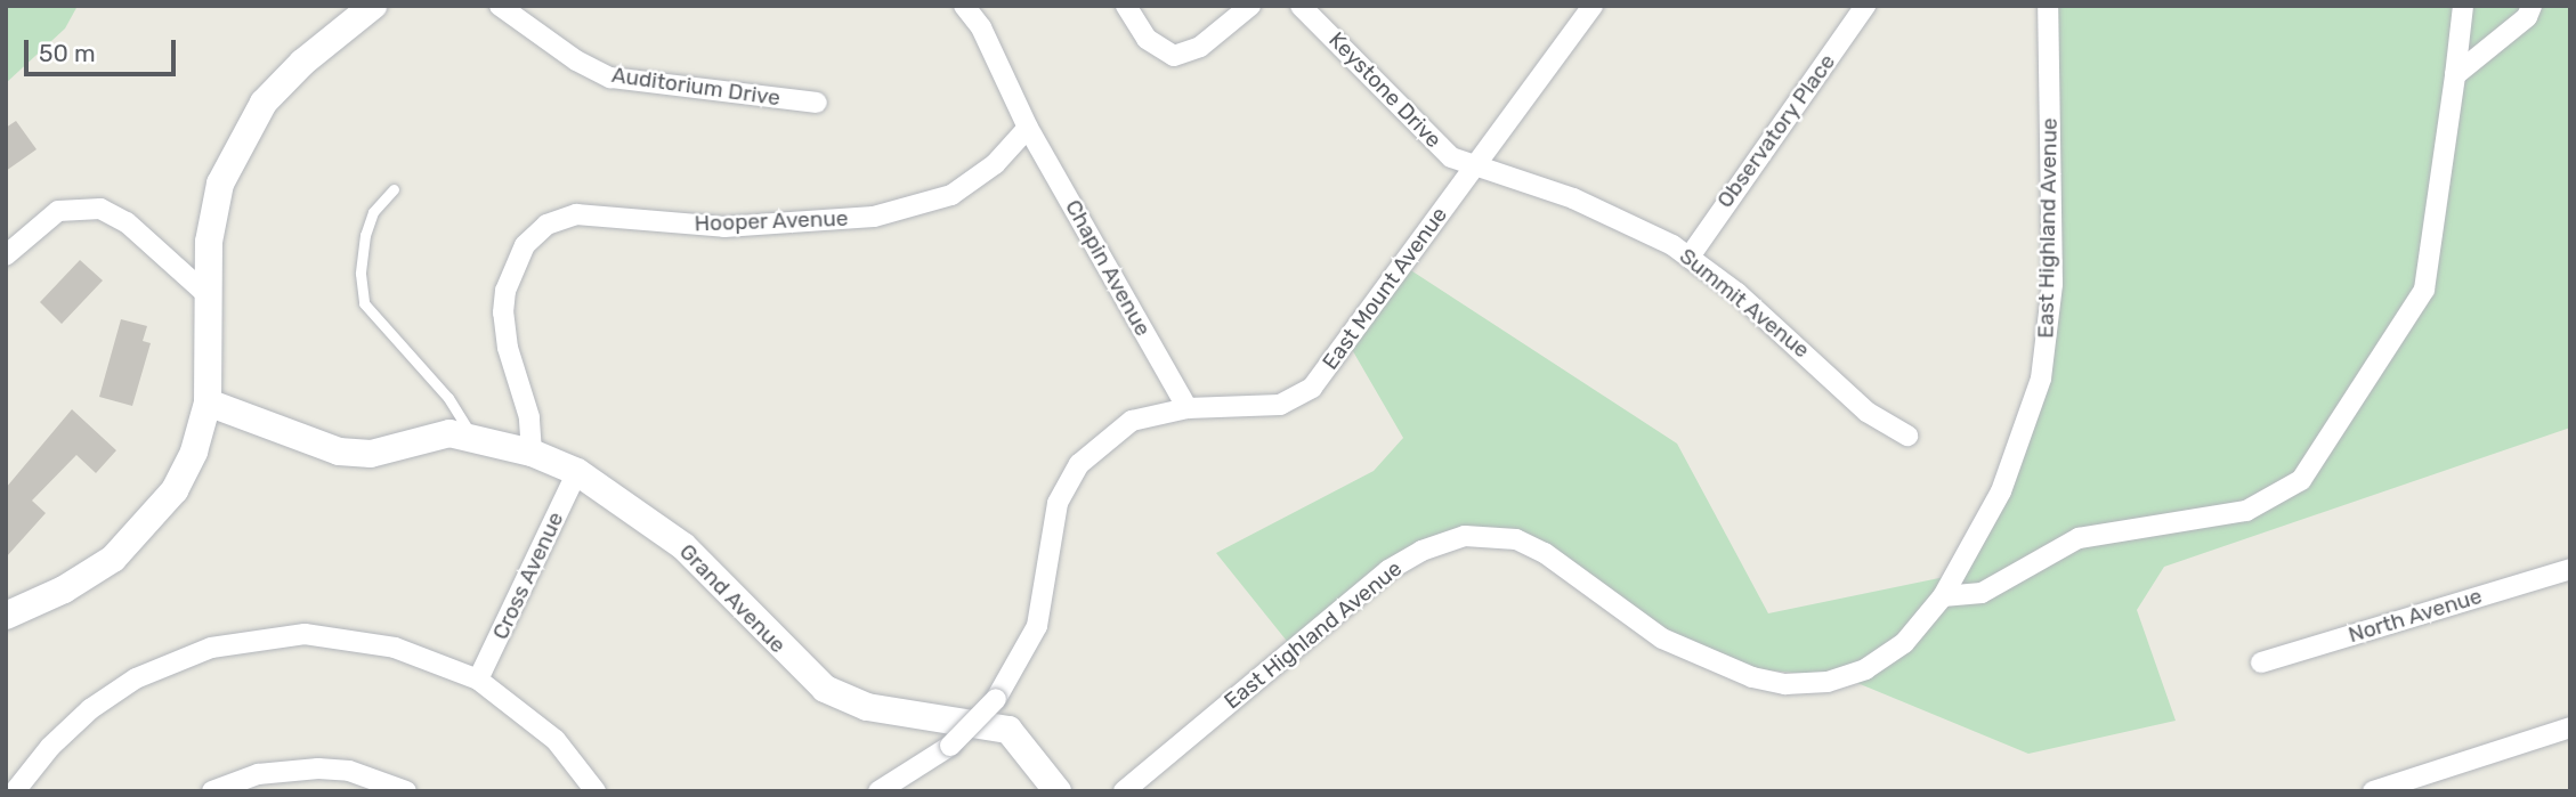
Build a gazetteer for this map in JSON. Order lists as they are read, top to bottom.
{
  "streets": {
    "street": [
      "Auditorium Drive",
      "Keystone Drive",
      "Observatory Place",
      "Hooper Avenue",
      "East Highland Avenue",
      "Chapin Avenue",
      "East Mount Avenue",
      "Summit Avenue",
      "Cross Avenue",
      "Grand Avenue",
      "North Avenue"
    ]
  },
  "crossings": [
    ["Keystone Drive", "East Mount Avenue"],
    ["Keystone Drive", "Summit Avenue"],
    ["Observatory Place", "Summit Avenue"],
    ["Hooper Avenue", "Chapin Avenue"],
    ["Hooper Avenue", "Grand Avenue"],
    ["Chapin Avenue", "East Mount Avenue"],
    ["East Mount Avenue", "Summit Avenue"],
    ["Cross Avenue", "Grand Avenue"]
  ],
  "scale_bar": "50 m"
}
